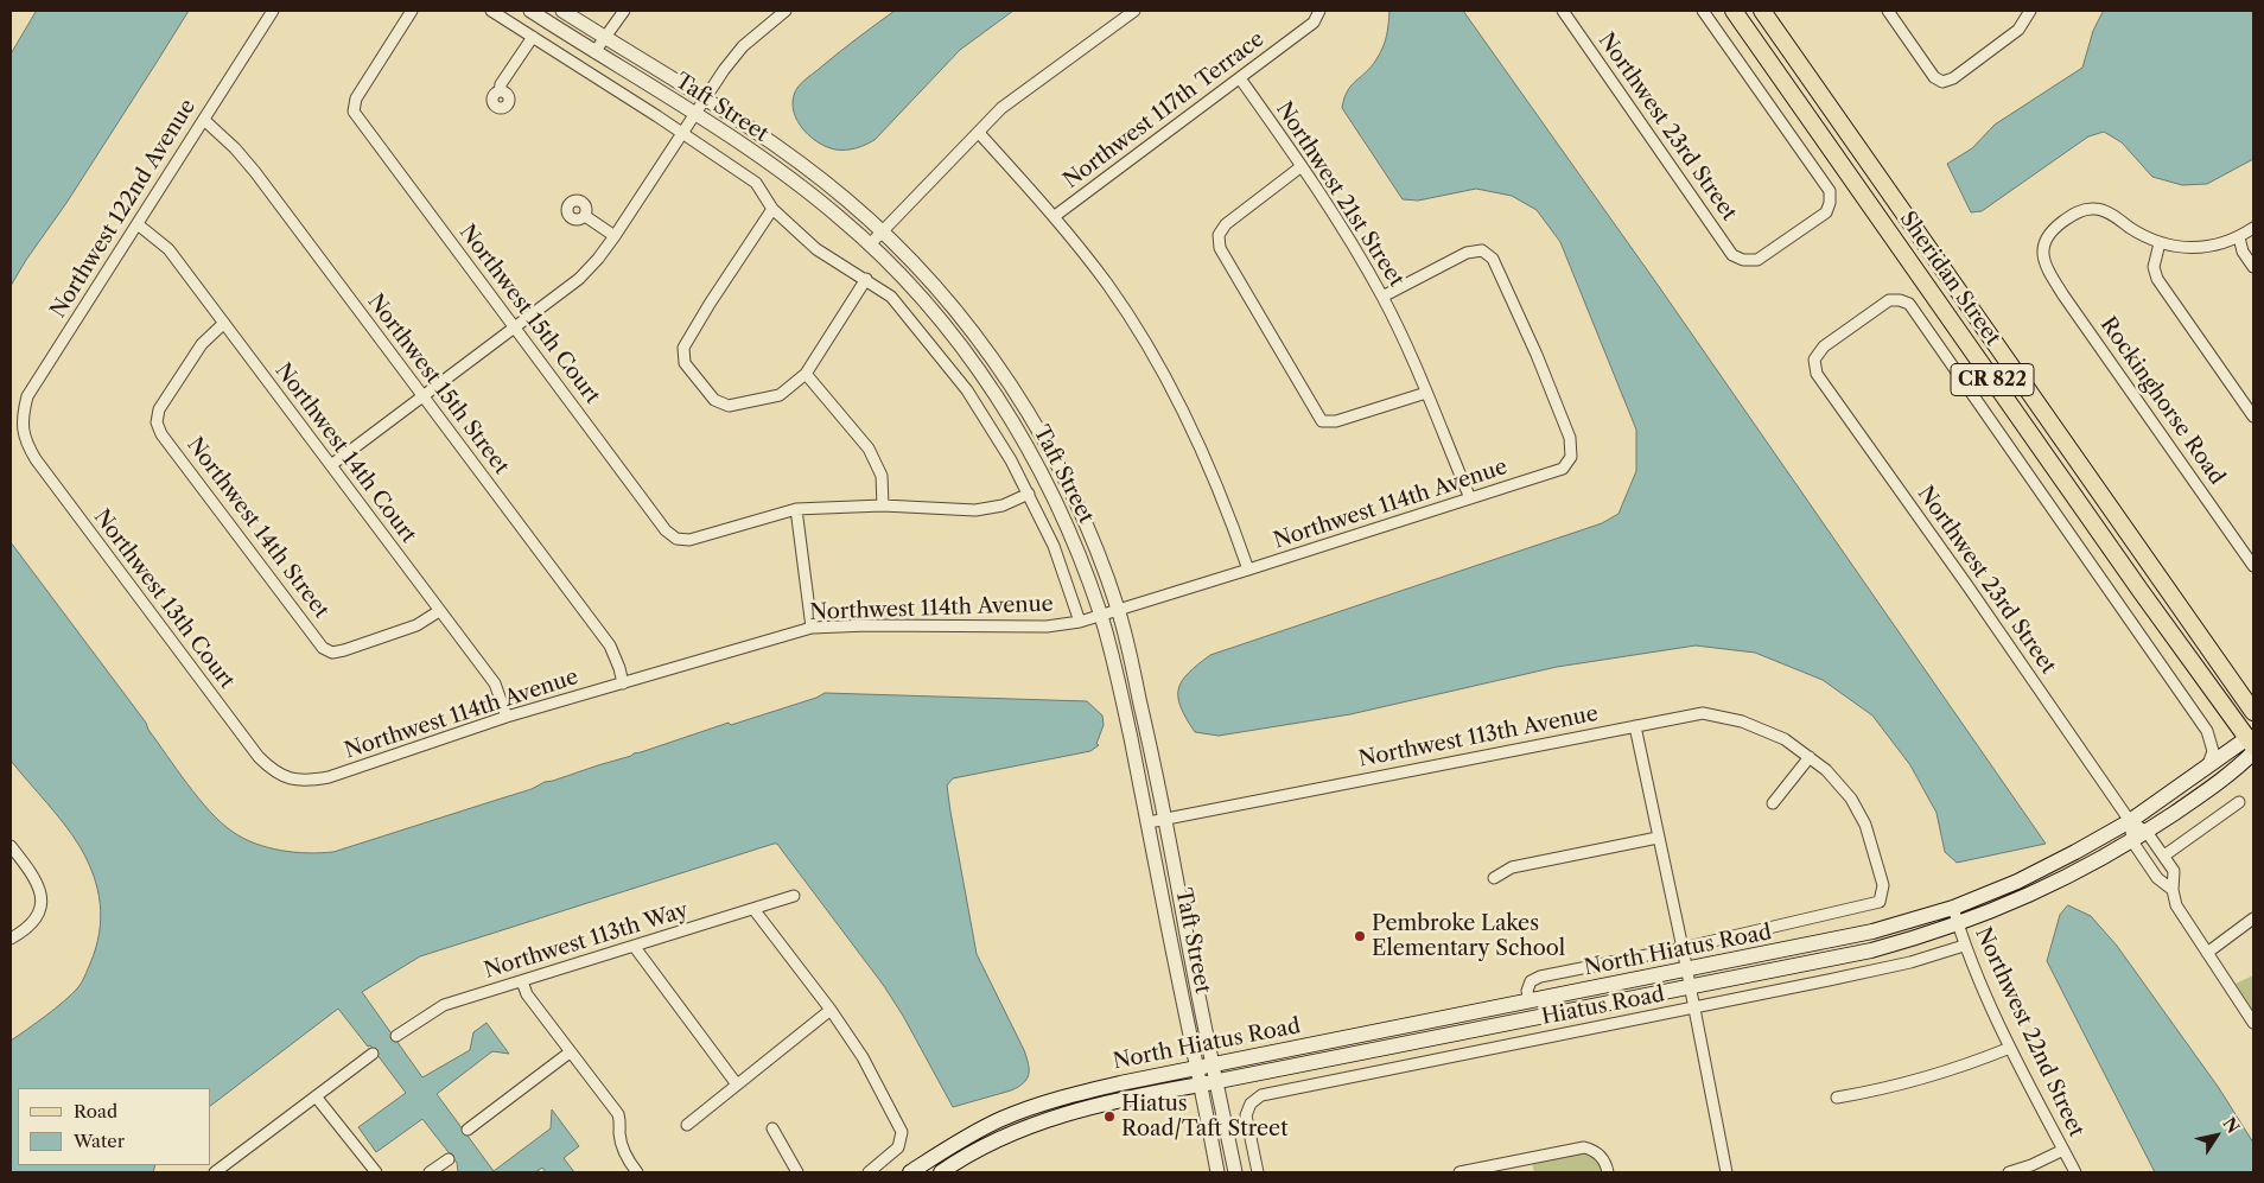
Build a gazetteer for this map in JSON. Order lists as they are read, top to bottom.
{
  "streets": {
    "main road": ["Sheridan Street", "CR 822", "North Hiatus Road"],
    "street": [
      "Taft Street",
      "Northwest 117th Terrace",
      "Northwest 23rd Street",
      "Northwest 21st Street",
      "Northwest 122nd Avenue",
      "Northwest 15th Court",
      "Northwest 15th Street",
      "Rockinghorse Road",
      "Northwest 14th Court",
      "Northwest 114th Avenue",
      "Northwest 14th Street",
      "Northwest 13th Court",
      "Northwest 113th Avenue",
      "Northwest 113th Way",
      "Hiatus Road",
      "Northwest 22nd Street"
    ]
  },
  "crossings": [
    ["Taft Street", "Northwest 114th Avenue"],
    ["Taft Street", "Northwest 113th Avenue"],
    ["Taft Street", "North Hiatus Road"],
    ["Northwest 117th Terrace", "Northwest 21st Street"],
    ["Northwest 23rd Street", "North Hiatus Road"],
    ["Northwest 21st Street", "Northwest 114th Avenue"],
    ["Northwest 122nd Avenue", "Northwest 15th Street"],
    ["Northwest 122nd Avenue", "Northwest 14th Court"],
    ["Northwest 122nd Avenue", "Northwest 13th Court"],
    ["Sheridan Street", "North Hiatus Road"],
    ["Northwest 15th Street", "Northwest 114th Avenue"],
    ["Northwest 14th Court", "Northwest 114th Avenue"],
    ["Northwest 14th Court", "Northwest 14th Street"],
    ["Northwest 114th Avenue", "Northwest 13th Court"],
    ["North Hiatus Road", "Northwest 22nd Street"],
    ["Hiatus Road", "Northwest 22nd Street"]
  ],
  "places": ["Pembroke Lakes Elementary School", "Hiatus Road/Taft Street"],
  "legend": ["Road", "Water"],
  "north": "top right"
}
